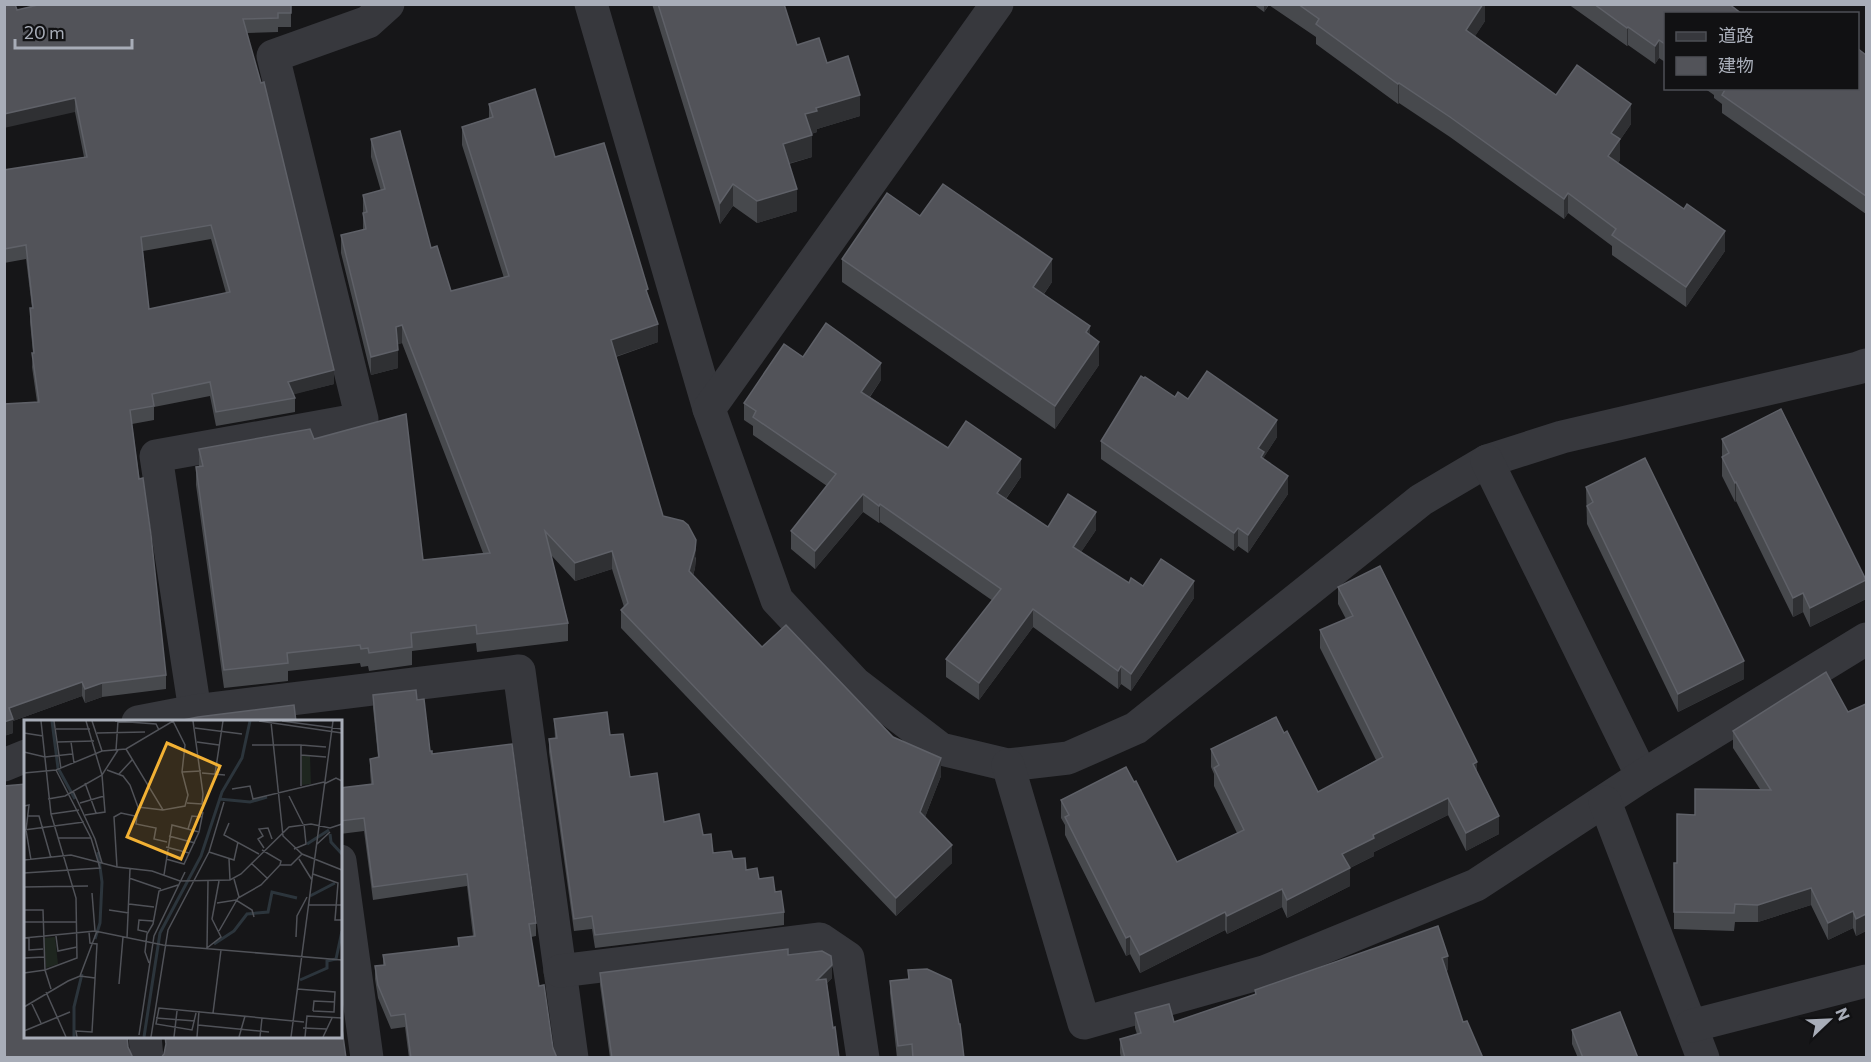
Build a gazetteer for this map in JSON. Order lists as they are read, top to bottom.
{
  "legend": ["道路", "建物"],
  "scale_bar": "20 m",
  "north": "top right"
}
